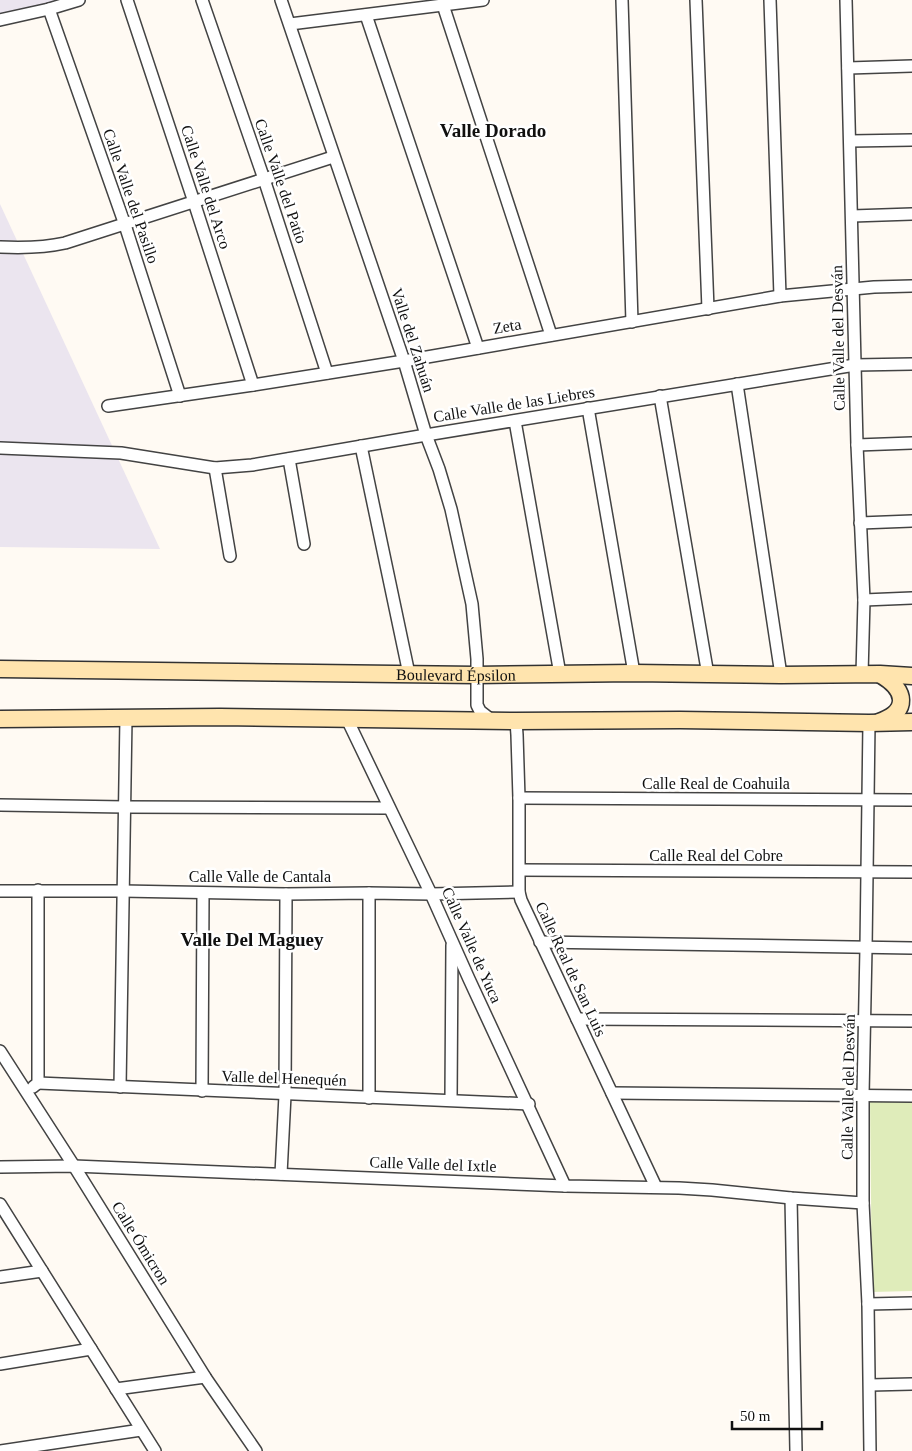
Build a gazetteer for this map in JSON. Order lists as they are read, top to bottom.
{
  "streets": {
    "street": [
      "Calle Valle del Patio",
      "Calle Valle del Arco",
      "Calle Valle del Pasillo",
      "Zeta",
      "Calle Valle del Desván",
      "Valle del Zahuán",
      "Calle Valle de las Liebres",
      "Boulevard Épsilon",
      "Calle Real de Coahuila",
      "Calle Real del Cobre",
      "Calle Valle de Cantala",
      "Calle Valle de Yuca",
      "Calle Real de San Luis",
      "Valle del Henequén",
      "Calle Valle del Ixtle",
      "Calle Ómicron"
    ]
  },
  "crossings": [
    ["Calle Valle del Patio", "Zeta"],
    ["Calle Valle del Arco", "Zeta"],
    ["Calle Valle del Pasillo", "Zeta"],
    ["Zeta", "Calle Valle del Desván"],
    ["Zeta", "Valle del Zahuán"],
    ["Calle Valle del Desván", "Calle Valle de las Liebres"],
    ["Calle Valle del Desván", "Boulevard Épsilon"],
    ["Calle Valle del Desván", "Calle Real de Coahuila"],
    ["Calle Valle del Desván", "Calle Real del Cobre"],
    ["Calle Valle del Desván", "Calle Valle del Ixtle"],
    ["Valle del Zahuán", "Calle Valle de las Liebres"],
    ["Valle del Zahuán", "Boulevard Épsilon"],
    ["Calle Real de Coahuila", "Calle Real de San Luis"],
    ["Calle Real del Cobre", "Calle Real de San Luis"],
    ["Calle Valle de Cantala", "Calle Valle de Yuca"],
    ["Calle Valle de Cantala", "Calle Real de San Luis"],
    ["Calle Valle de Yuca", "Valle del Henequén"],
    ["Calle Valle de Yuca", "Calle Valle del Ixtle"],
    ["Calle Real de San Luis", "Calle Valle del Ixtle"],
    ["Calle Valle del Ixtle", "Calle Ómicron"]
  ],
  "districts": ["Valle Dorado", "Valle Del Maguey"],
  "scale_bar": "50 m"
}
